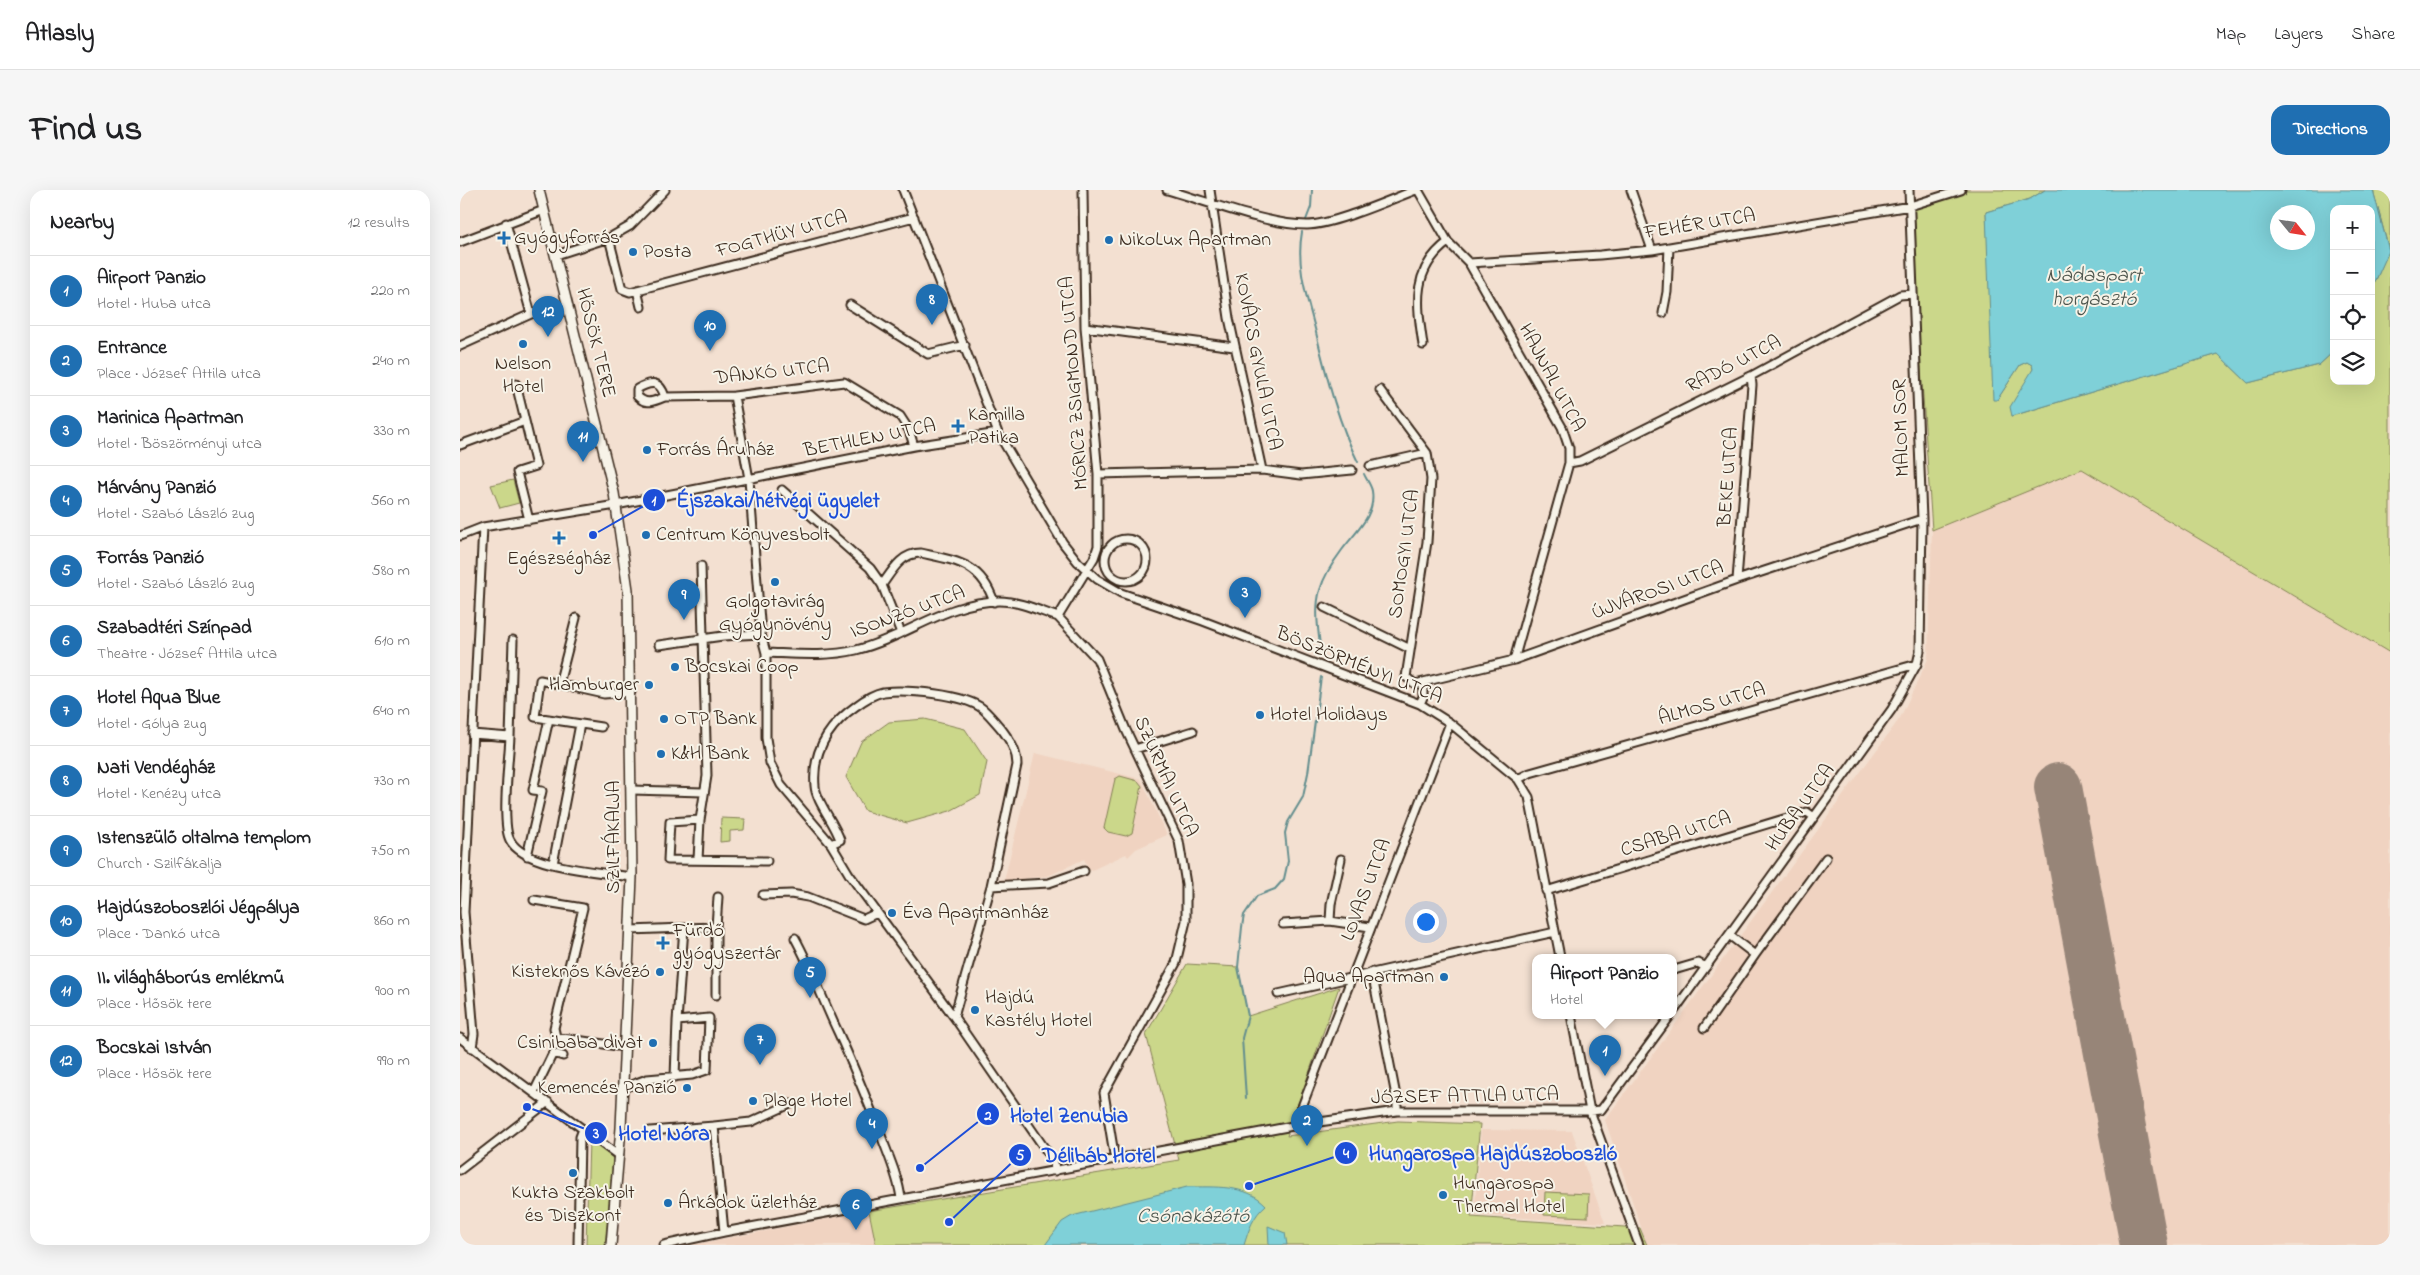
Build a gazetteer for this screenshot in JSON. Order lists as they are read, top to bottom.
{
  "streets": {
    "street": [
      "FEHÉR UTCA",
      "FOGTHÜY UTCA",
      "HŐSÖK TERE",
      "KOVÁCS GYULA UTCA",
      "RADÓ UTCA",
      "DANKÓ UTCA",
      "HAJNAL UTCA",
      "MÓRICZ ZSIGMOND UTCA",
      "MALOM SOR",
      "BETHLEN UTCA",
      "BEKE UTCA",
      "SOMOGYI UTCA",
      "ÚJVÁROSI UTCA",
      "ISONZÓ UTCA",
      "BÖSZÖRMÉNYI UTCA",
      "ÁLMOS UTCA",
      "SZURMAI UTCA",
      "HUBA UTCA",
      "CSABA UTCA",
      "SZILFÁKALJA",
      "LOVAS UTCA",
      "JÓZSEF ATTILA UTCA"
    ]
  },
  "crossings": [
    ["FEHÉR UTCA", "HAJNAL UTCA"],
    ["FEHÉR UTCA", "MALOM SOR"],
    ["FOGTHÜY UTCA", "BÖSZÖRMÉNYI UTCA"],
    ["HŐSÖK TERE", "BETHLEN UTCA"],
    ["HŐSÖK TERE", "SZILFÁKALJA"],
    ["KOVÁCS GYULA UTCA", "MÓRICZ ZSIGMOND UTCA"],
    ["RADÓ UTCA", "HAJNAL UTCA"],
    ["RADÓ UTCA", "MALOM SOR"],
    ["RADÓ UTCA", "BEKE UTCA"],
    ["DANKÓ UTCA", "BETHLEN UTCA"],
    ["HAJNAL UTCA", "ÚJVÁROSI UTCA"],
    ["MÓRICZ ZSIGMOND UTCA", "ISONZÓ UTCA"],
    ["MÓRICZ ZSIGMOND UTCA", "BÖSZÖRMÉNYI UTCA"],
    ["MÓRICZ ZSIGMOND UTCA", "SZURMAI UTCA"],
    ["MALOM SOR", "ÚJVÁROSI UTCA"],
    ["MALOM SOR", "ÁLMOS UTCA"],
    ["MALOM SOR", "HUBA UTCA"],
    ["BETHLEN UTCA", "BÖSZÖRMÉNYI UTCA"],
    ["BETHLEN UTCA", "SZILFÁKALJA"],
    ["BEKE UTCA", "ÚJVÁROSI UTCA"],
    ["SOMOGYI UTCA", "ÚJVÁROSI UTCA"],
    ["ISONZÓ UTCA", "SZURMAI UTCA"],
    ["BÖSZÖRMÉNYI UTCA", "ÁLMOS UTCA"],
    ["BÖSZÖRMÉNYI UTCA", "CSABA UTCA"],
    ["BÖSZÖRMÉNYI UTCA", "LOVAS UTCA"],
    ["ÁLMOS UTCA", "HUBA UTCA"],
    ["SZURMAI UTCA", "JÓZSEF ATTILA UTCA"],
    ["HUBA UTCA", "CSABA UTCA"],
    ["LOVAS UTCA", "JÓZSEF ATTILA UTCA"]
  ],
  "water": ["Nádaspart horgásztó", "Csónakázótó"],
  "places": {
    "health": [
      "Gyógyforrás",
      "Kamilla Patika",
      "Egészségház",
      "Fürdő gyógyszertár"
    ],
    "other": [
      "NikoLux Apartman",
      "Posta",
      "Nelson Hotel",
      "Forrás Áruház",
      "Éjszakai/hétvégi ügyelet",
      "Centrum Könyvesbolt",
      "Golgotavirág Gyógynövény",
      "Bocskai Coop",
      "Hamburger",
      "Hotel Holidays",
      "OTP Bank",
      "K&H Bank",
      "Éva Apartmanház",
      "Kisteknős Kávézó",
      "Aqua Apartman",
      "Hajdú Kastély Hotel",
      "Csinibaba divat",
      "Kemencés Panzió",
      "Plage Hotel",
      "Hotel Nóra",
      "Hotel Zenubia",
      "Kukta Szakbolt és Diszkont",
      "Hungarospa Hajdúszoboszló",
      "Hungarospa Thermal Hotel",
      "Árkádok üzletház",
      "Délibáb Hotel"
    ]
  },
  "north": "bottom right",
  "page": {
    "header": "Atlasly",
    "nav": ["Map", "Layers", "Share"],
    "title": "Find us",
    "buttons": "Directions",
    "heading": ["Nearby", "12 results"],
    "map_buttons": ["+", "−"],
    "list": [
      {
        "mark": "1",
        "name": "Airport Panzio",
        "note": "Hotel · Huba utca",
        "value": "220 m"
      },
      {
        "mark": "2",
        "name": "Entrance",
        "note": "Place · József Attila utca",
        "value": "240 m"
      },
      {
        "mark": "3",
        "name": "Marinica Apartman",
        "note": "Hotel · Böszörményi utca",
        "value": "330 m"
      },
      {
        "mark": "4",
        "name": "Márvány Panzió",
        "note": "Hotel · Szabó László zug",
        "value": "560 m"
      },
      {
        "mark": "5",
        "name": "Forrás Panzió",
        "note": "Hotel · Szabó László zug",
        "value": "580 m"
      },
      {
        "mark": "6",
        "name": "Szabadtéri Színpad",
        "note": "Theatre · József Attila utca",
        "value": "610 m"
      },
      {
        "mark": "7",
        "name": "Hotel Aqua Blue",
        "note": "Hotel · Gólya zug",
        "value": "640 m"
      },
      {
        "mark": "8",
        "name": "Nati Vendégház",
        "note": "Hotel · Kenézy utca",
        "value": "730 m"
      },
      {
        "mark": "9",
        "name": "Istenszülő oltalma templom",
        "note": "Church · Szilfákalja",
        "value": "750 m"
      },
      {
        "mark": "10",
        "name": "Hajdúszoboszlói Jégpálya",
        "note": "Place · Dankó utca",
        "value": "860 m"
      },
      {
        "mark": "11",
        "name": "II. világháborús emlékmű",
        "note": "Place · Hősök tere",
        "value": "900 m"
      },
      {
        "mark": "12",
        "name": "Bocskai István",
        "note": "Place · Hősök tere",
        "value": "990 m"
      }
    ],
    "pins": [
      "8",
      "12",
      "10",
      "11",
      "3",
      "9",
      "5",
      "7",
      "1",
      "2",
      "4",
      "6"
    ],
    "popup": ["Airport Panzio", "Hotel"]
  }
}
